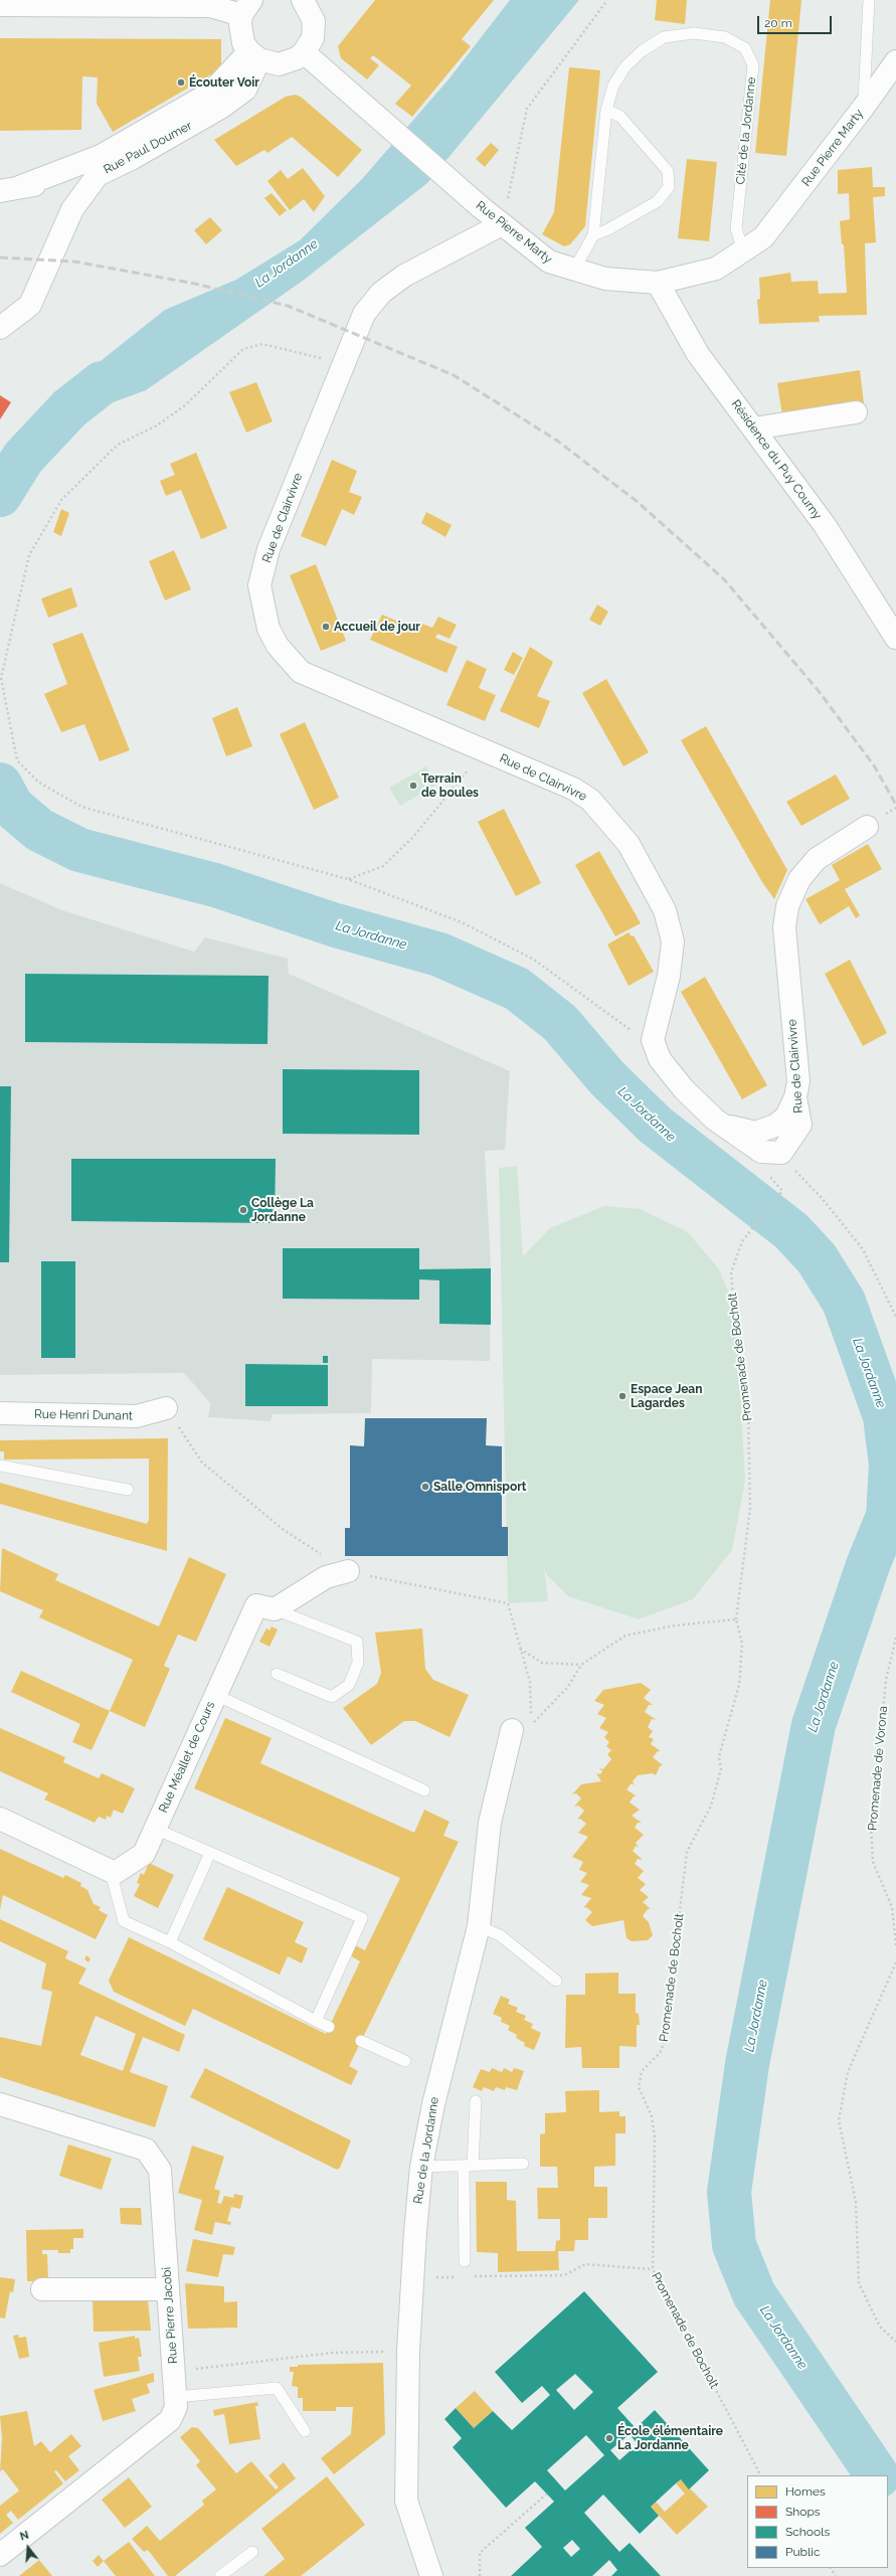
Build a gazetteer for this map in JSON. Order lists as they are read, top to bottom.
{
  "streets": {
    "street": [
      "Rue Paul Doumer",
      "Rue Pierre Marty",
      "Résidence du Puy Courny",
      "Rue de Clairvivre",
      "Rue Henri Dunant",
      "Rue Méallet de Cours",
      "Rue de la Jordanne",
      "Rue Pierre Jacobi"
    ],
    "lane": ["Cité de la Jordanne"],
    "path": ["Promenade de Bocholt", "Promenade de Vorona"]
  },
  "crossings": [
    ["Cité de la Jordanne", "Rue Pierre Marty"],
    ["Rue Pierre Marty", "Résidence du Puy Courny"],
    ["Rue Pierre Marty", "Rue de Clairvivre"]
  ],
  "water": ["La Jordanne"],
  "places": [
    "Écouter Voir",
    "Accueil de jour",
    "Terrain de boules",
    "Collège La Jordanne",
    "Espace Jean Lagardes",
    "Salle Omnisport",
    "École élémentaire La Jordanne"
  ],
  "legend": [
    "Homes",
    "Shops",
    "Schools",
    "Public"
  ],
  "scale_bar": "20 m",
  "north": "top"
}
